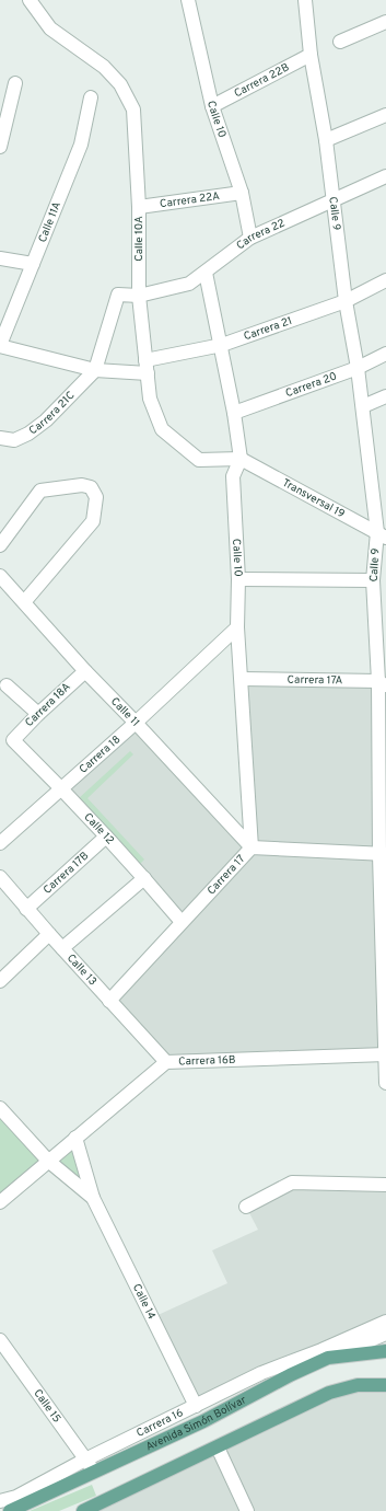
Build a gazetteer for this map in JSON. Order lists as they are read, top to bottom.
{
  "streets": {
    "main road": ["Avenida Simón Bolívar"],
    "street": [
      "Carrera 22B",
      "Calle 10",
      "Carrera 22A",
      "Calle 9",
      "Calle 11A",
      "Carrera 22",
      "Calle 10A",
      "Carrera 21",
      "Carrera 20",
      "Carrera 21C",
      "Transversal 19",
      "Carrera 17A",
      "Carrera 18A",
      "Calle 11",
      "Carrera 18",
      "Calle 12",
      "Carrera 17B",
      "Carrera 17",
      "Calle 13",
      "Carrera 16B",
      "Calle 14",
      "Calle 15",
      "Carrera 16"
    ]
  },
  "crossings": [
    ["Carrera 22B", "Calle 10"],
    ["Carrera 22B", "Calle 9"],
    ["Calle 10", "Carrera 22A"],
    ["Calle 10", "Carrera 22"],
    ["Calle 10", "Calle 10A"],
    ["Calle 10", "Carrera 21"],
    ["Calle 10", "Carrera 20"],
    ["Calle 10", "Transversal 19"],
    ["Calle 10", "Carrera 17A"],
    ["Calle 10", "Calle 11"],
    ["Calle 10", "Carrera 18"],
    ["Calle 10", "Carrera 17"],
    ["Carrera 22A", "Calle 10A"],
    ["Calle 9", "Carrera 22"],
    ["Calle 9", "Carrera 21"],
    ["Calle 9", "Carrera 20"],
    ["Calle 9", "Transversal 19"],
    ["Calle 9", "Carrera 17A"],
    ["Calle 9", "Carrera 17"],
    ["Calle 9", "Carrera 16B"],
    ["Carrera 22", "Calle 10A"],
    ["Calle 10A", "Carrera 21"],
    ["Calle 10A", "Transversal 19"],
    ["Carrera 18A", "Calle 11"],
    ["Carrera 18A", "Calle 12"],
    ["Calle 11", "Carrera 18"],
    ["Calle 11", "Carrera 17"],
    ["Carrera 18", "Calle 12"],
    ["Calle 12", "Carrera 17B"],
    ["Calle 12", "Carrera 17"],
    ["Carrera 17B", "Calle 13"],
    ["Carrera 17", "Calle 13"],
    ["Calle 13", "Carrera 16B"],
    ["Carrera 16B", "Calle 14"],
    ["Calle 14", "Carrera 16"],
    ["Calle 15", "Carrera 16"],
    ["Calle 15", "Avenida Simón Bolívar"],
    ["Carrera 16", "Avenida Simón Bolívar"]
  ]
}
